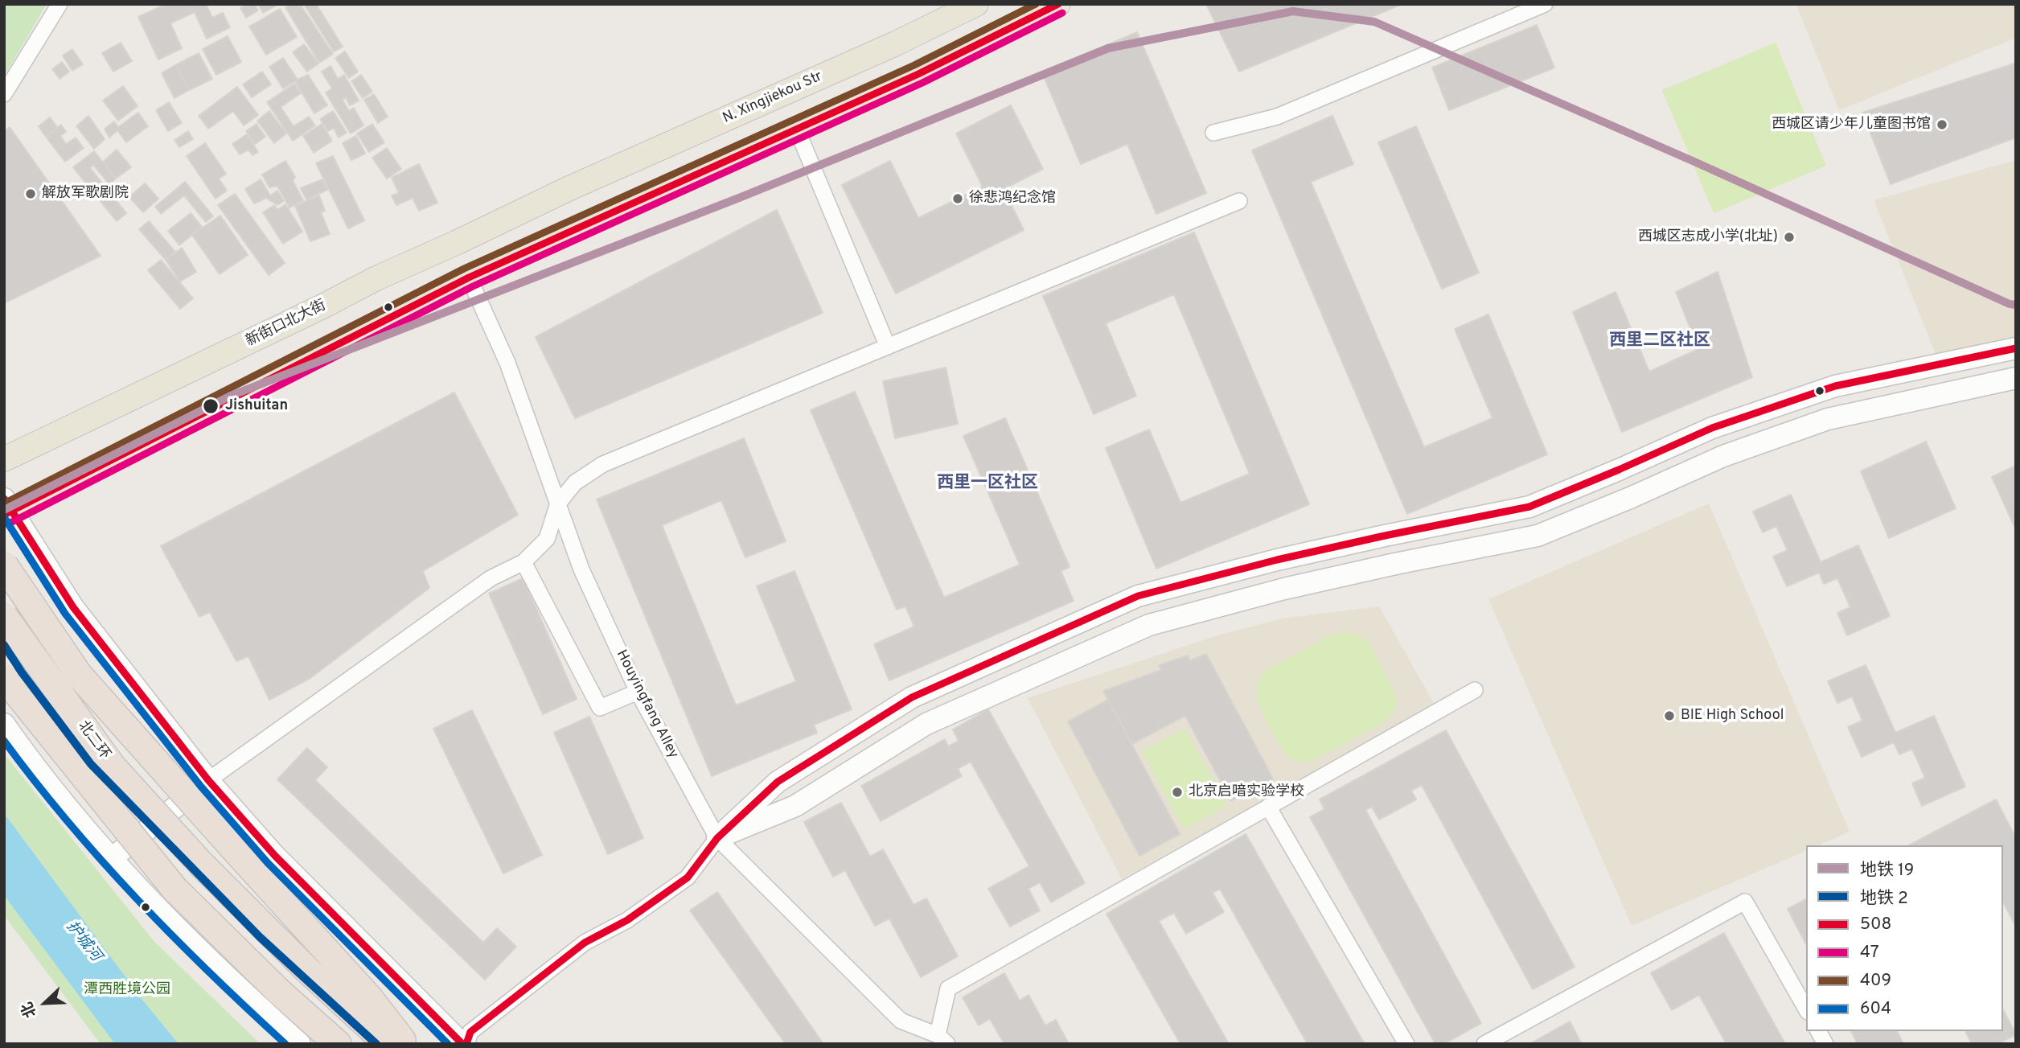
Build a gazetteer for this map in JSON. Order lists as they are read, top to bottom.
{
  "streets": {
    "highway": ["北二环"],
    "main road": ["新街口北大街"],
    "street": ["Houyingfang Alley"]
  },
  "districts": ["西里二区社区", "西里一区社区"],
  "water": ["护城河"],
  "parks": ["潭西胜境公园"],
  "places": [
    "西城区请少年儿童图书馆",
    "解放军歌剧院",
    "徐悲鸿纪念馆",
    "西城区志成小学(北址)",
    "Jishuitan",
    "BIE High School",
    "北京启喑实验学校"
  ],
  "lines": [
    "transit line 508",
    "transit line 409",
    "metro line 19",
    "transit line 47",
    "transit line 604",
    "metro line 2"
  ],
  "legend": [
    "地铁 19",
    "地铁 2",
    "508",
    "47",
    "409",
    "604"
  ],
  "north": "bottom left"
}
